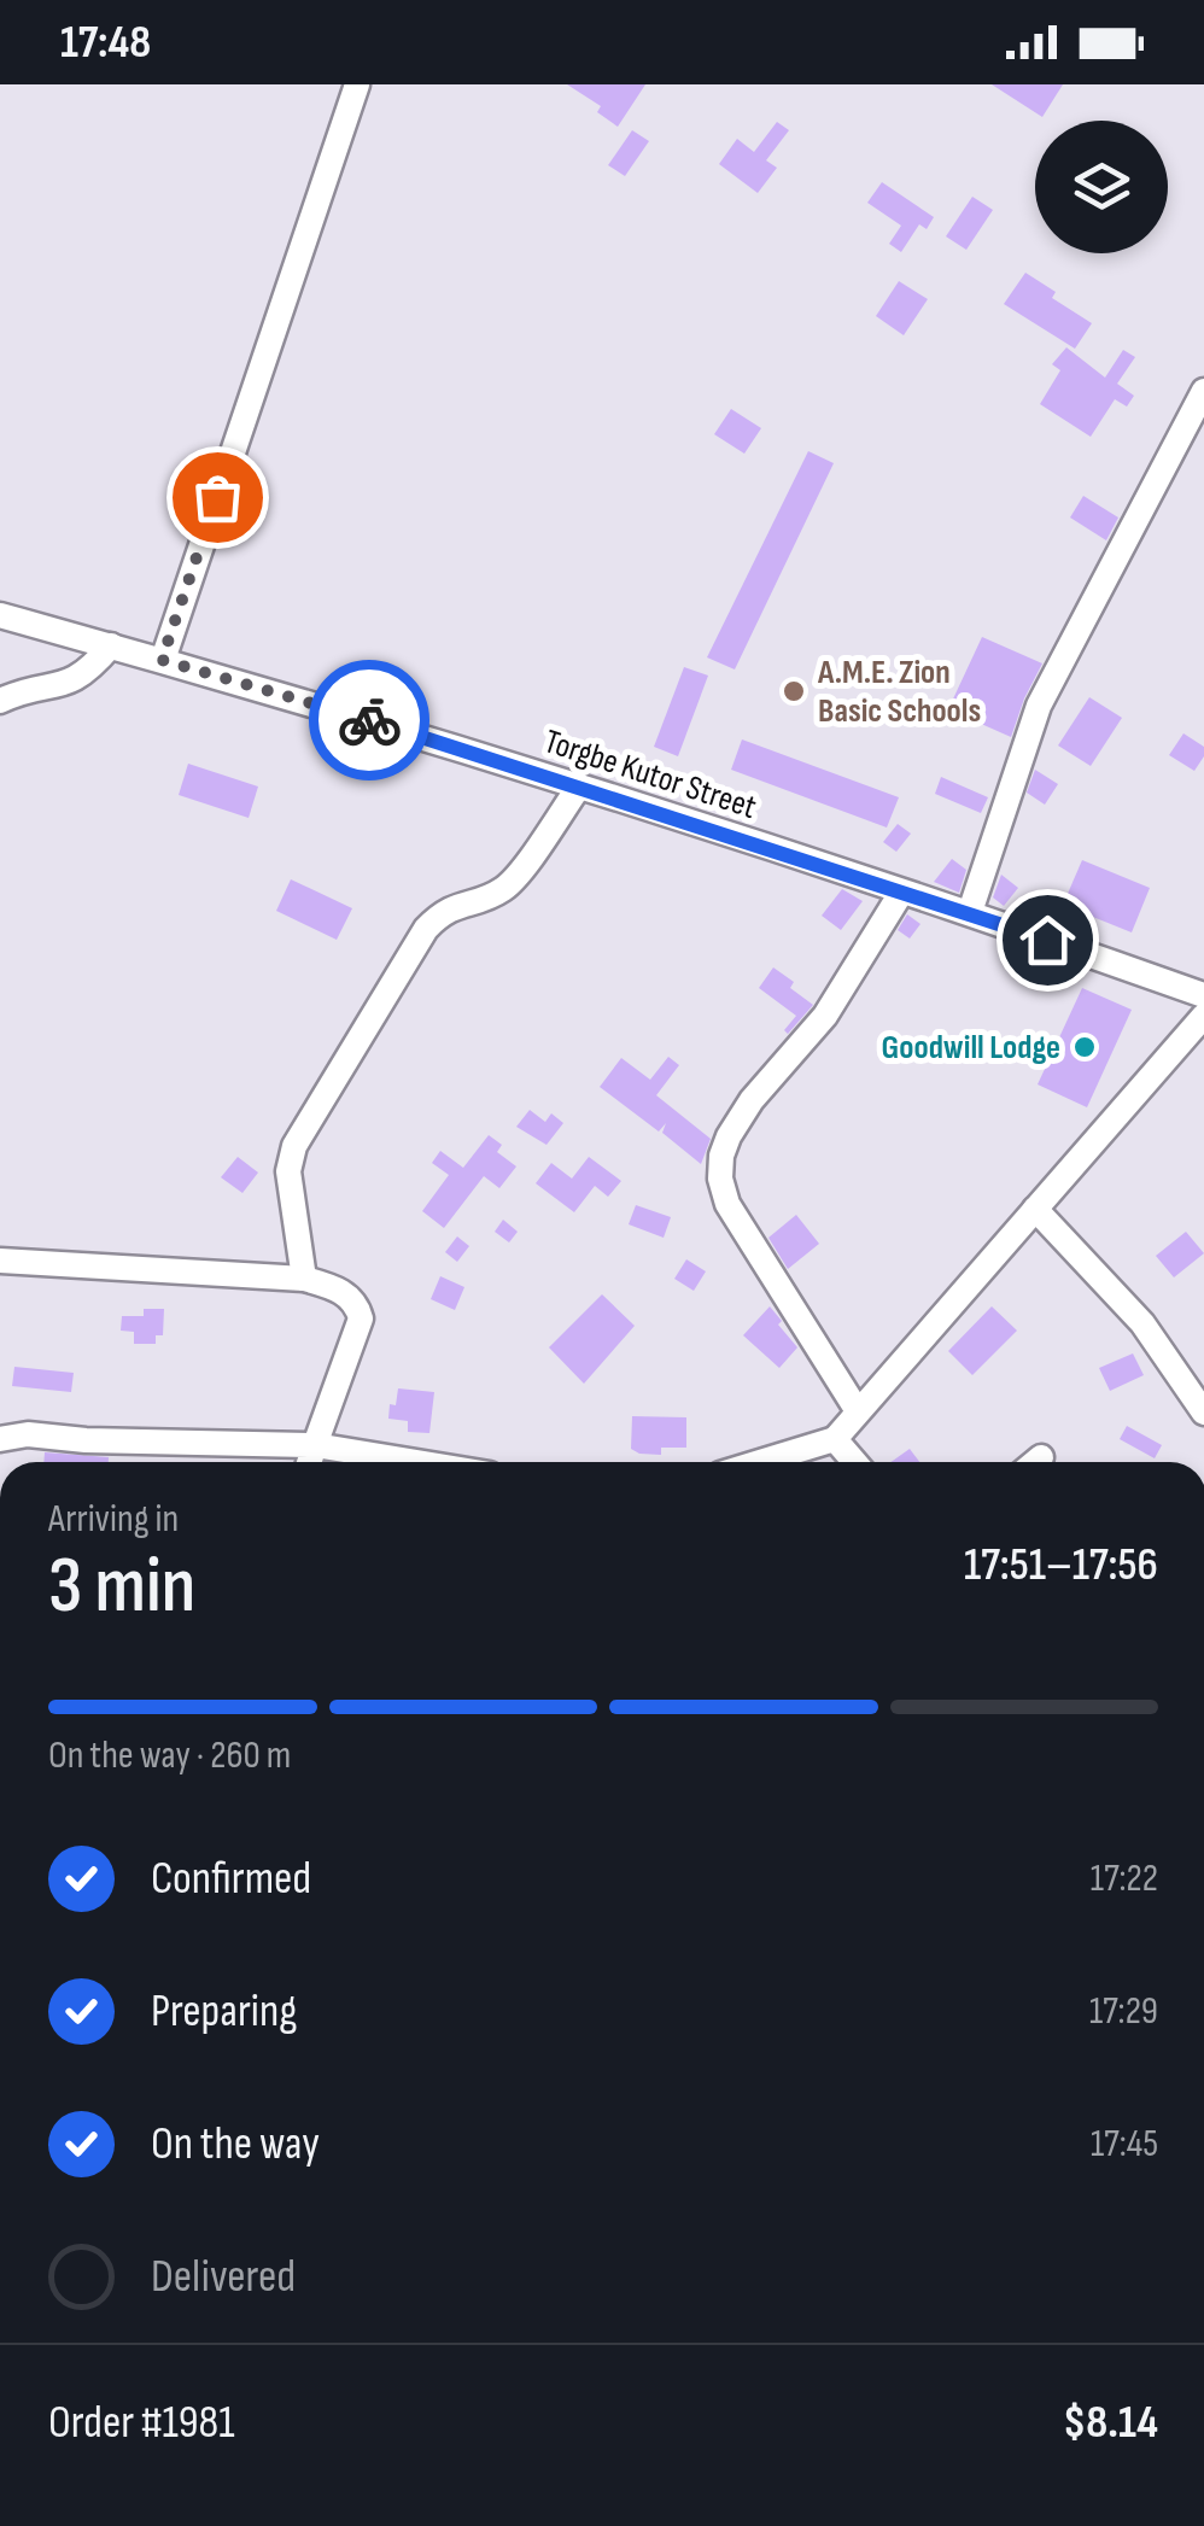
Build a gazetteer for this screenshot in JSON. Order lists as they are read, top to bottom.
{
  "streets": {
    "street": ["Torgbe Kutor Street"]
  },
  "places": ["A.M.E. Zion Basic Schools", "Goodwill Lodge"],
  "page": {
    "status": "17:48",
    "heading": ["3 min", "Arriving in", "17:51–17:56"],
    "panel": ["Order #1981", "$8.14"],
    "bar": "On the way · 260 m",
    "list": [
      ["Confirmed", "17:22"],
      ["Preparing", "17:29"],
      ["On the way", "17:45"],
      "Delivered"
    ]
  }
}
